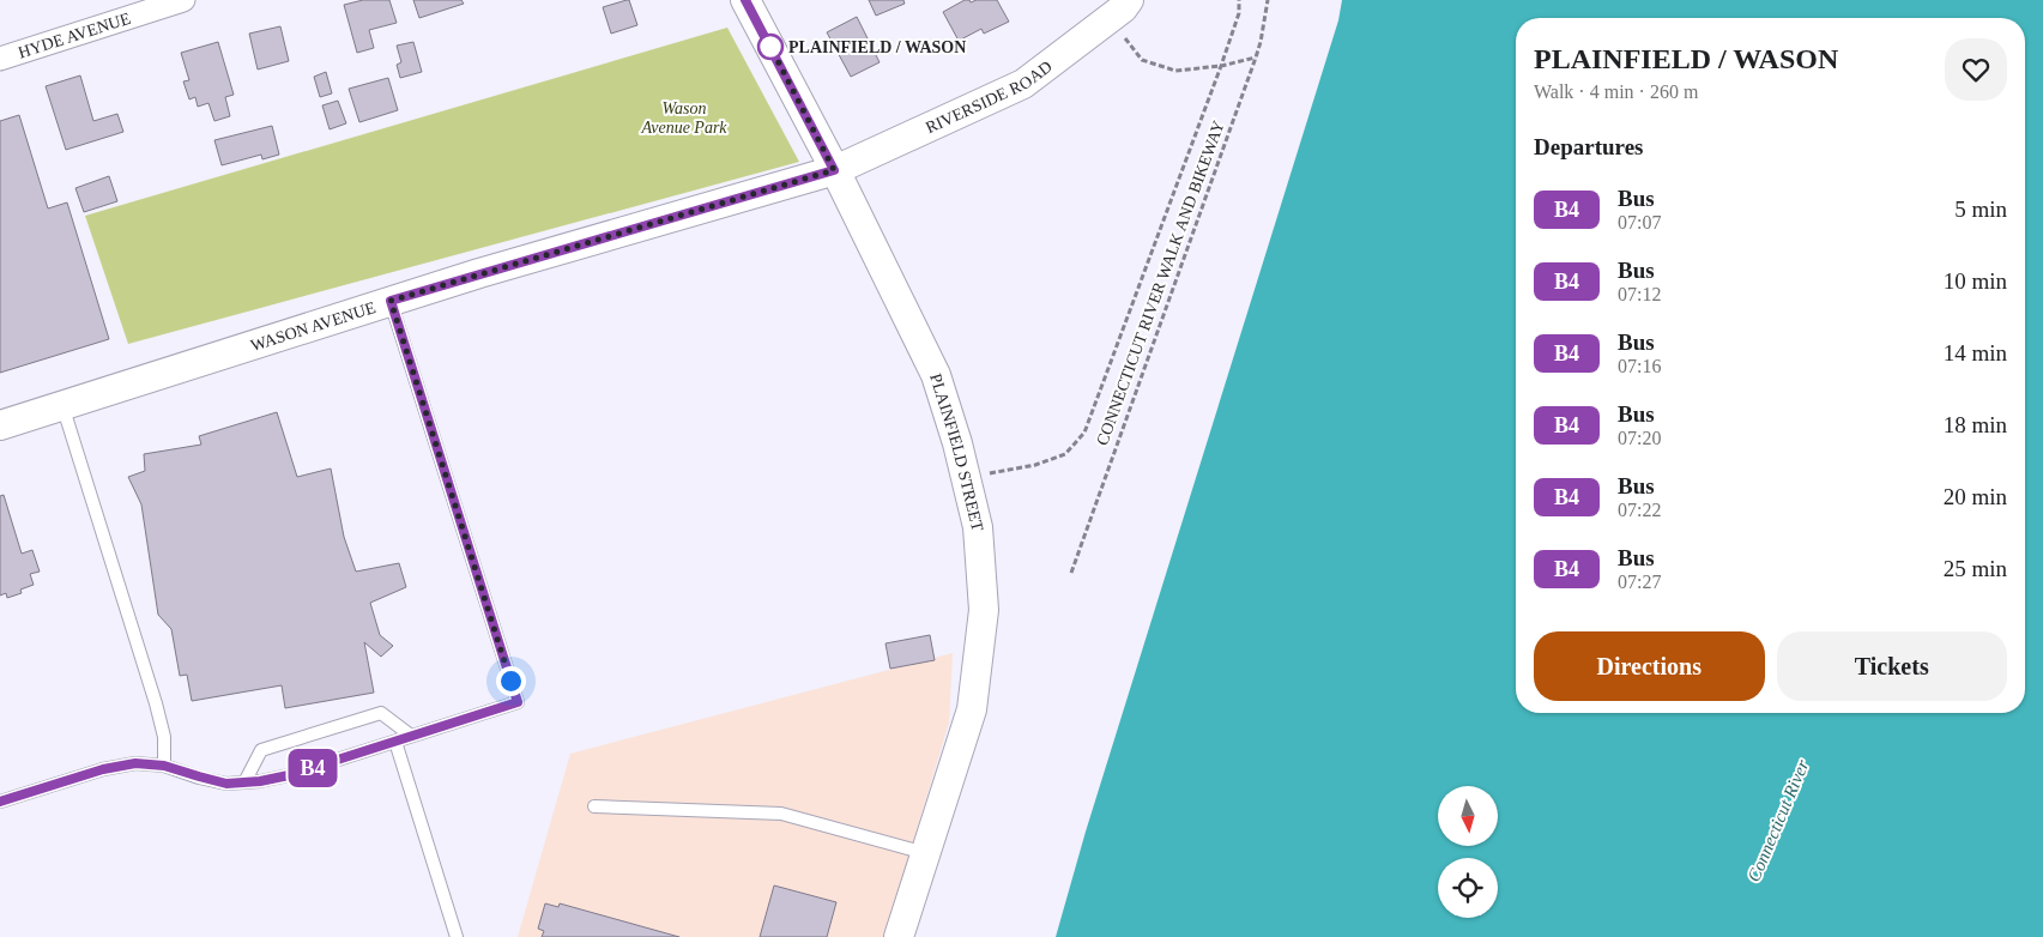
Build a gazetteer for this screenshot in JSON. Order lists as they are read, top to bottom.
{
  "streets": {
    "street": [
      "HYDE AVENUE",
      "RIVERSIDE ROAD",
      "WASON AVENUE",
      "PLAINFIELD STREET"
    ],
    "path": ["CONNECTICUT RIVER WALK AND BIKEWAY"]
  },
  "crossings": [
    ["RIVERSIDE ROAD", "WASON AVENUE"],
    ["RIVERSIDE ROAD", "PLAINFIELD STREET"],
    ["WASON AVENUE", "PLAINFIELD STREET"]
  ],
  "water": ["Connecticut River"],
  "parks": ["Wason Avenue Park"],
  "places": ["PLAINFIELD / WASON"],
  "lines": ["bus line B4"],
  "north": "bottom",
  "page": {
    "on_map": "B4",
    "heading": [
      ["PLAINFIELD / WASON", "Walk · 4 min · 260 m"],
      "Departures"
    ],
    "list": [
      {
        "mark": "B4",
        "name": "Bus",
        "note": "07:07",
        "value": "5 min"
      },
      {
        "mark": "B4",
        "name": "Bus",
        "note": "07:12",
        "value": "10 min"
      },
      {
        "mark": "B4",
        "name": "Bus",
        "note": "07:16",
        "value": "14 min"
      },
      {
        "mark": "B4",
        "name": "Bus",
        "note": "07:20",
        "value": "18 min"
      },
      {
        "mark": "B4",
        "name": "Bus",
        "note": "07:22",
        "value": "20 min"
      },
      {
        "mark": "B4",
        "name": "Bus",
        "note": "07:27",
        "value": "25 min"
      }
    ],
    "buttons": ["Directions", "Tickets"]
  }
}
